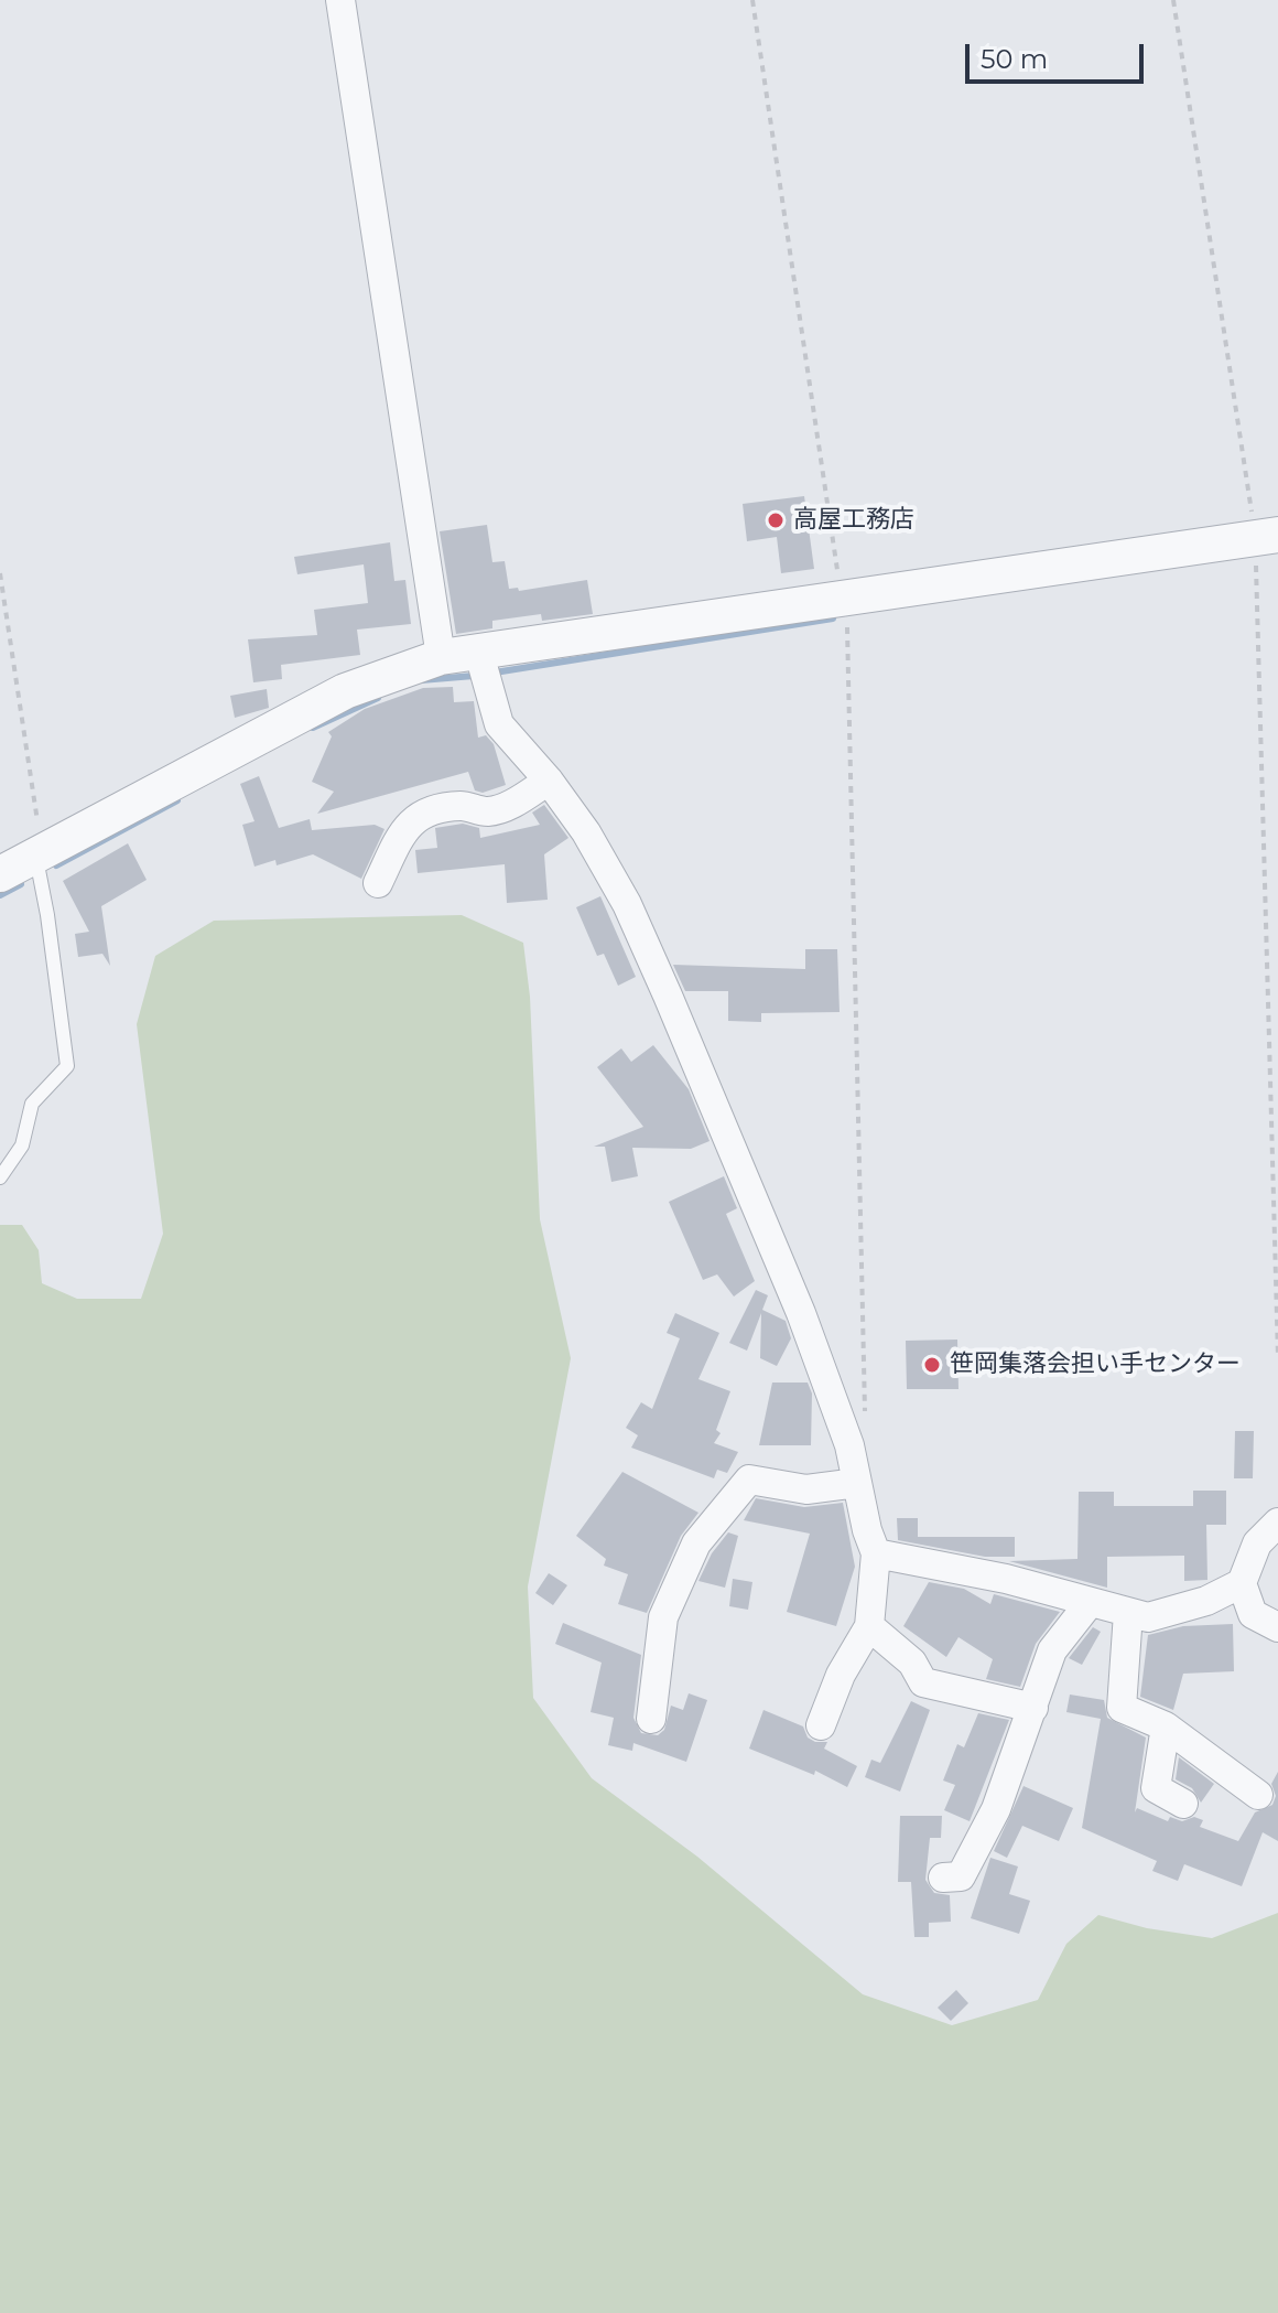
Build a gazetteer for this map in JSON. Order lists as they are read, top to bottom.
{
  "places": ["高屋工務店", "笹岡集落会担い手センター"],
  "scale_bar": "50 m"
}
